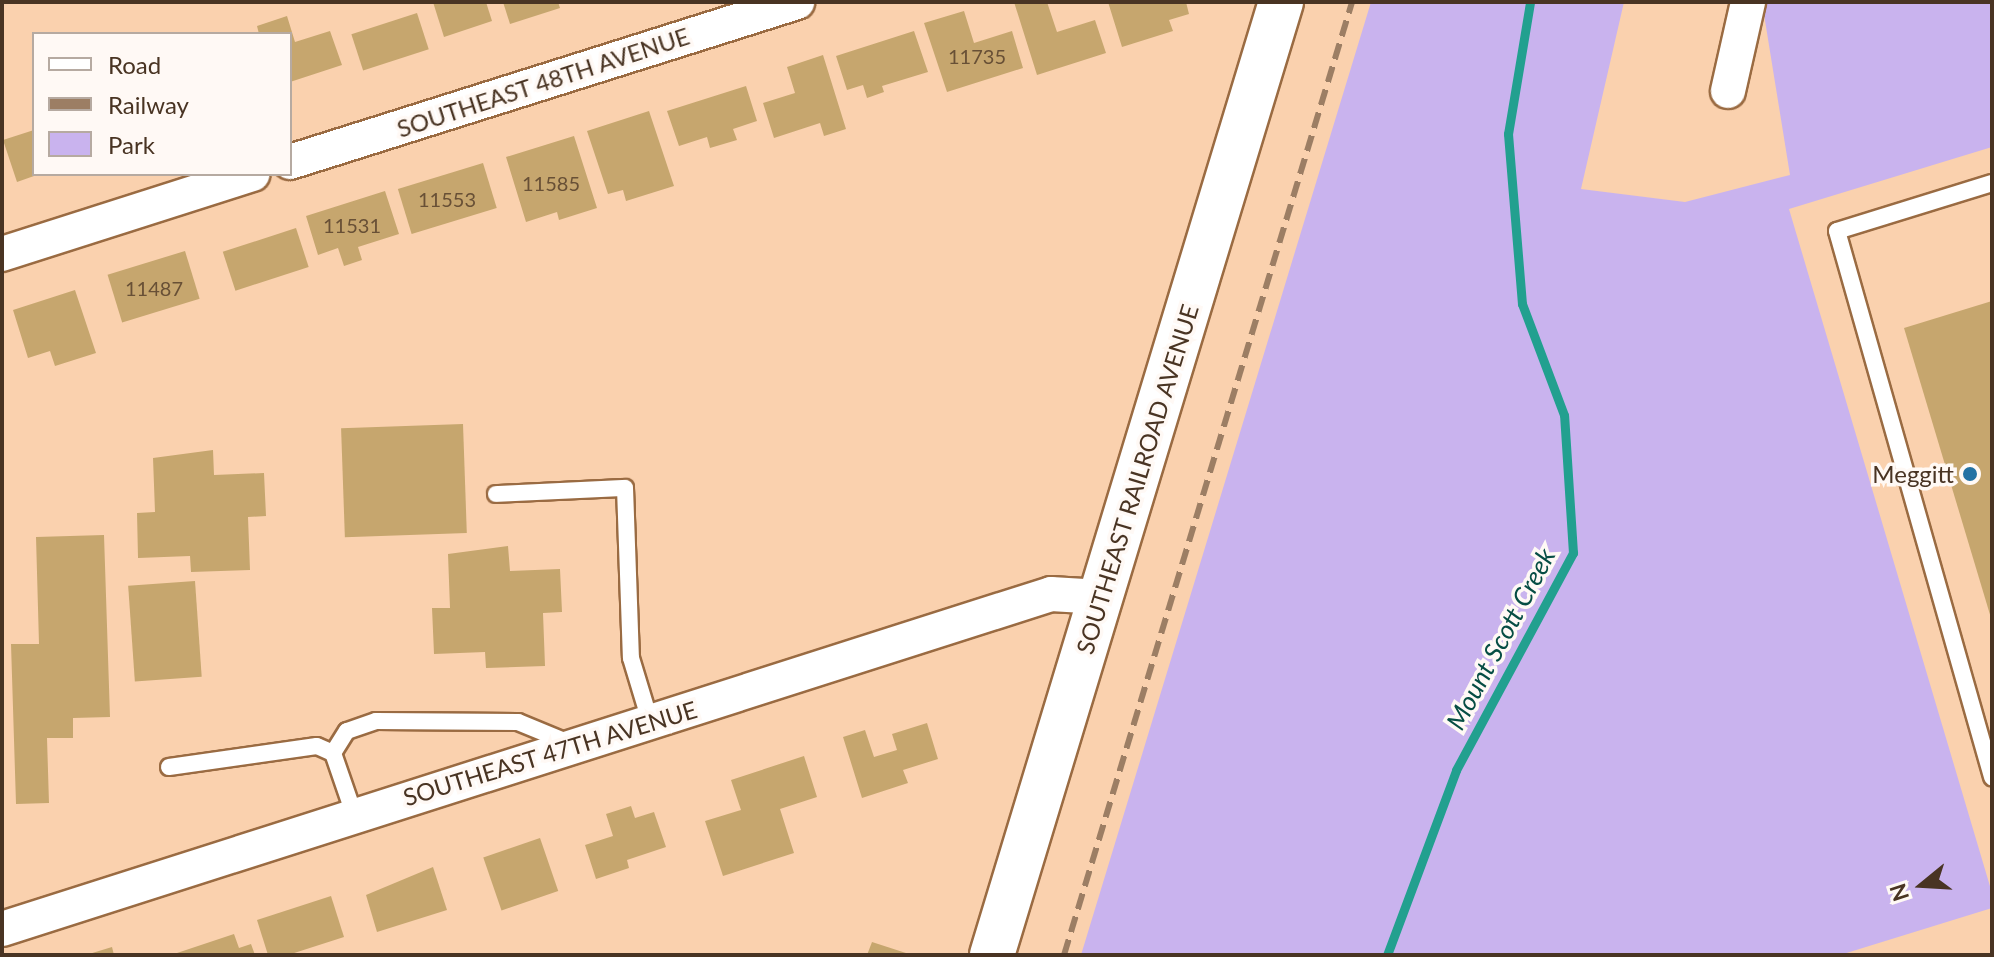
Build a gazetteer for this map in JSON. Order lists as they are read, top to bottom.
{
  "streets": {
    "street": ["SOUTHEAST 48TH AVENUE", "SOUTHEAST RAILROAD AVENUE", "SOUTHEAST 47TH AVENUE"]
  },
  "crossings": [
    ["SOUTHEAST RAILROAD AVENUE", "SOUTHEAST 47TH AVENUE"]
  ],
  "water": ["Mount Scott Creek"],
  "places": ["Meggitt"],
  "house_numbers": [
    "11735",
    "11585",
    "11553",
    "11531",
    "11487"
  ],
  "legend": ["Road", "Railway", "Park"],
  "north": "left"
}
